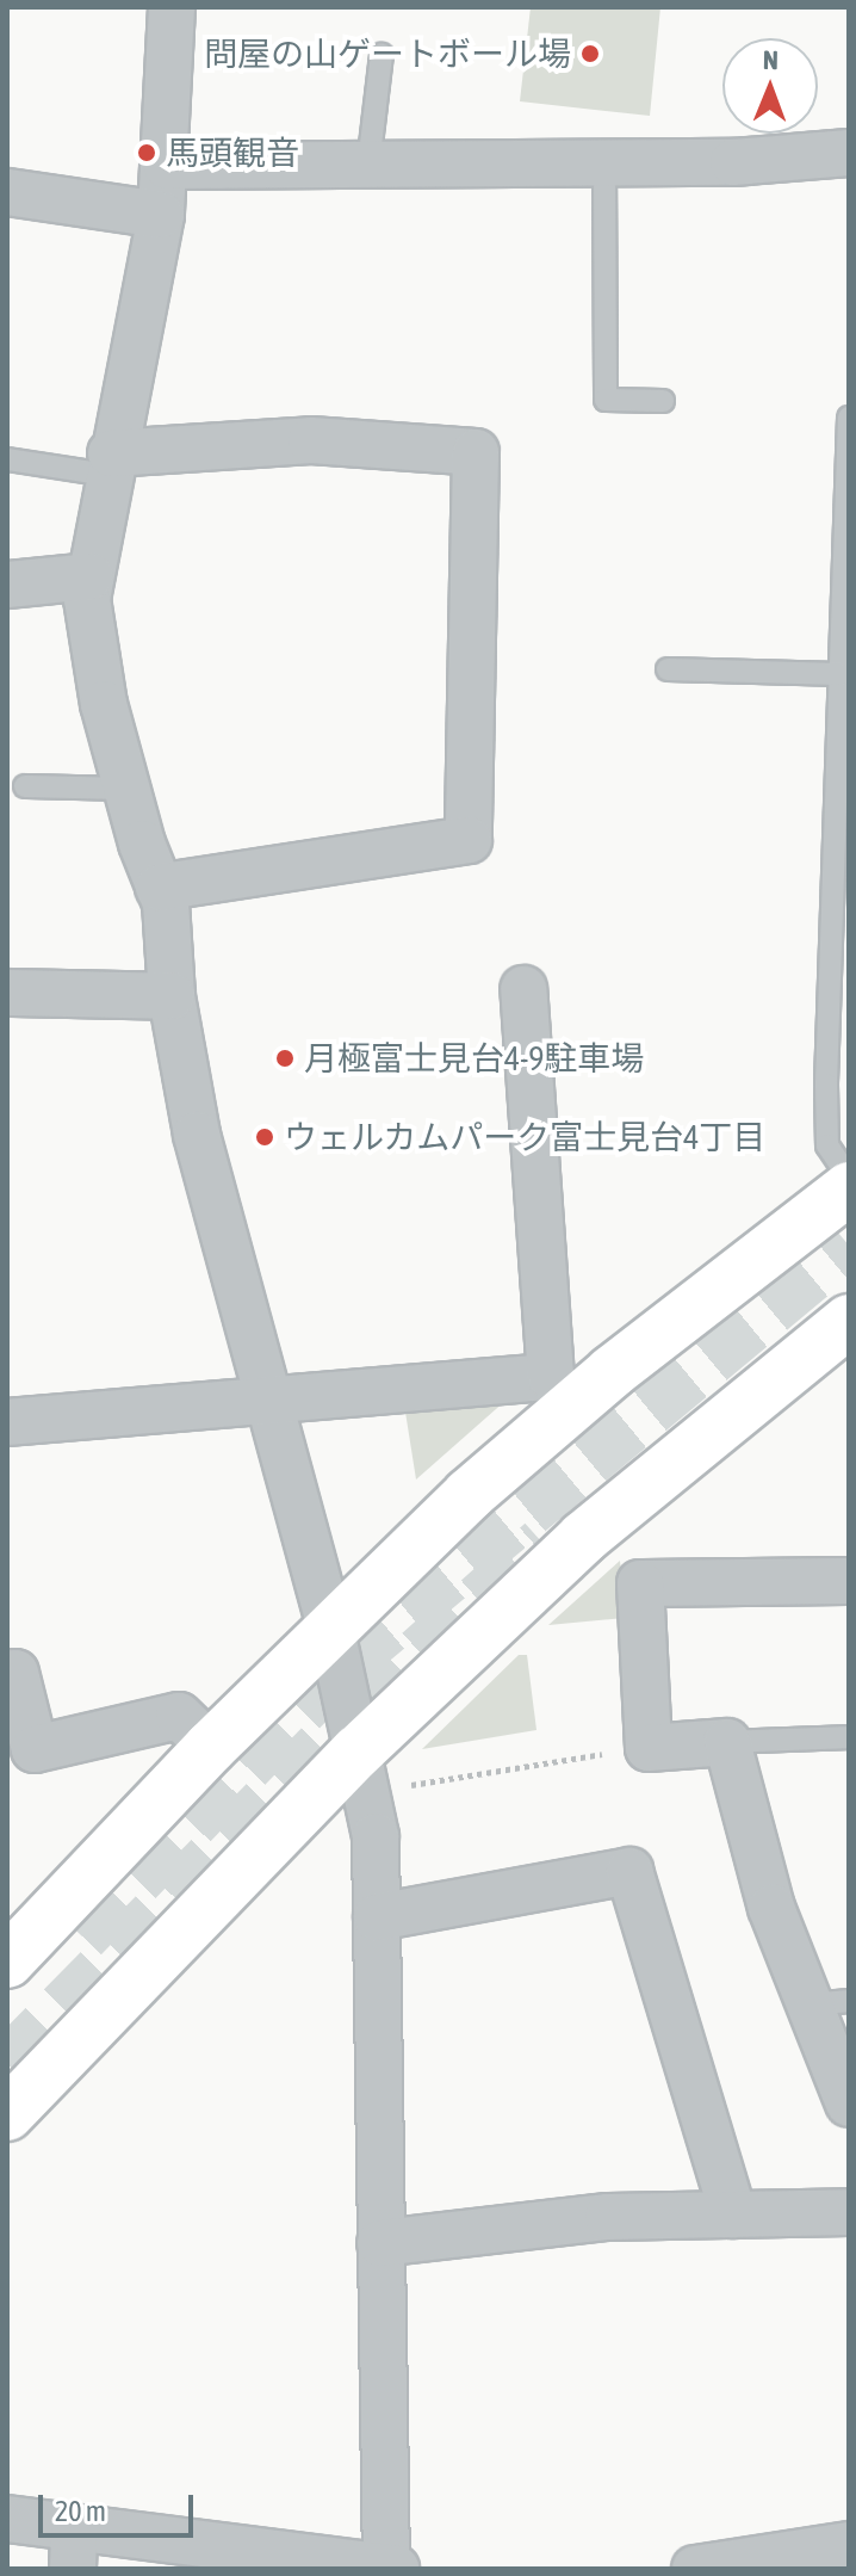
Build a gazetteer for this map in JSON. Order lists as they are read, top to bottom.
{
  "places": [
    "問屋の山ゲートボール場",
    "馬頭観音",
    "月極富士見台4-9駐車場",
    "ウェルカムパーク富士見台4丁目"
  ],
  "scale_bar": "20 m",
  "north": "top"
}
